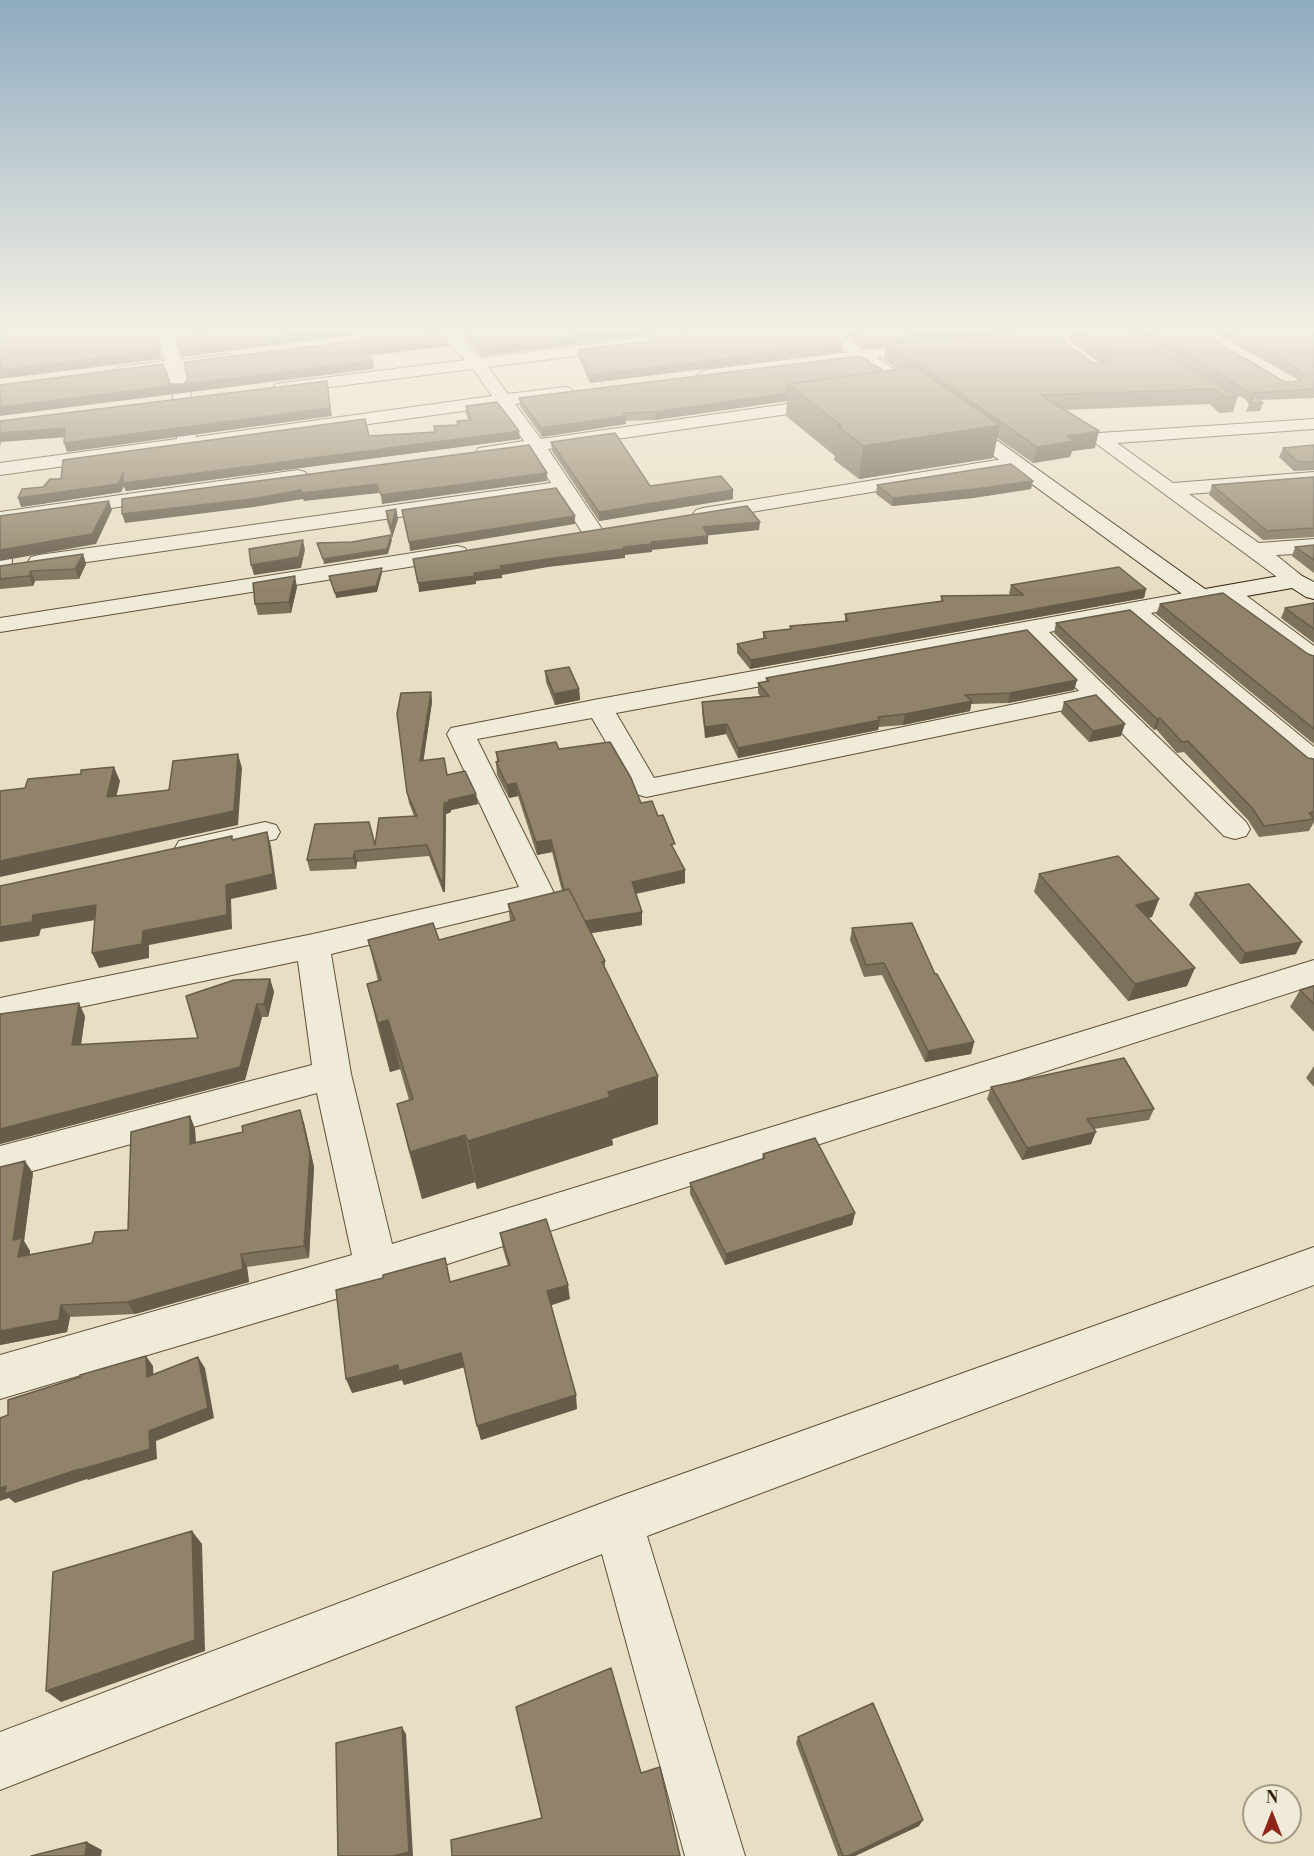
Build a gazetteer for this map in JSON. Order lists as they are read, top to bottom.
{
  "north": "top"
}
